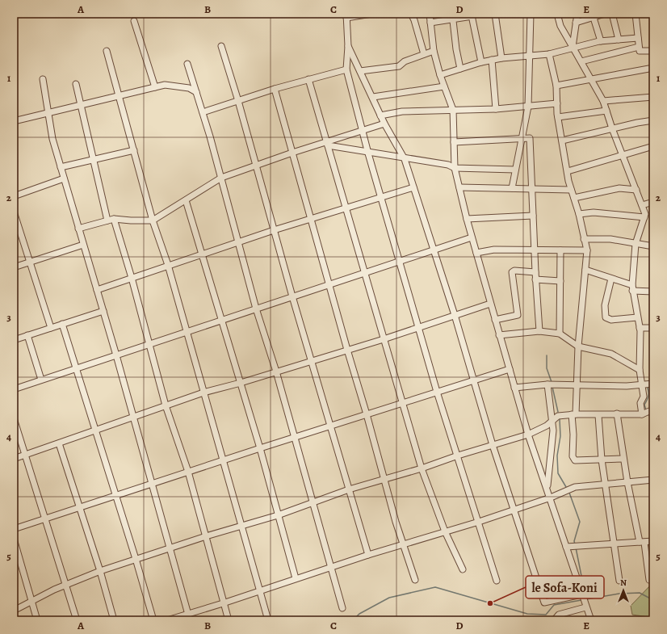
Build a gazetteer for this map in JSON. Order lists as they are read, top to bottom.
{
  "places": ["le Sofa-Koni"],
  "north": "top",
  "grid": {
    "columns": [
      "A",
      "B",
      "C",
      "D",
      "E"
    ],
    "rows": [
      "1",
      "2",
      "3",
      "4",
      "5"
    ]
  }
}
